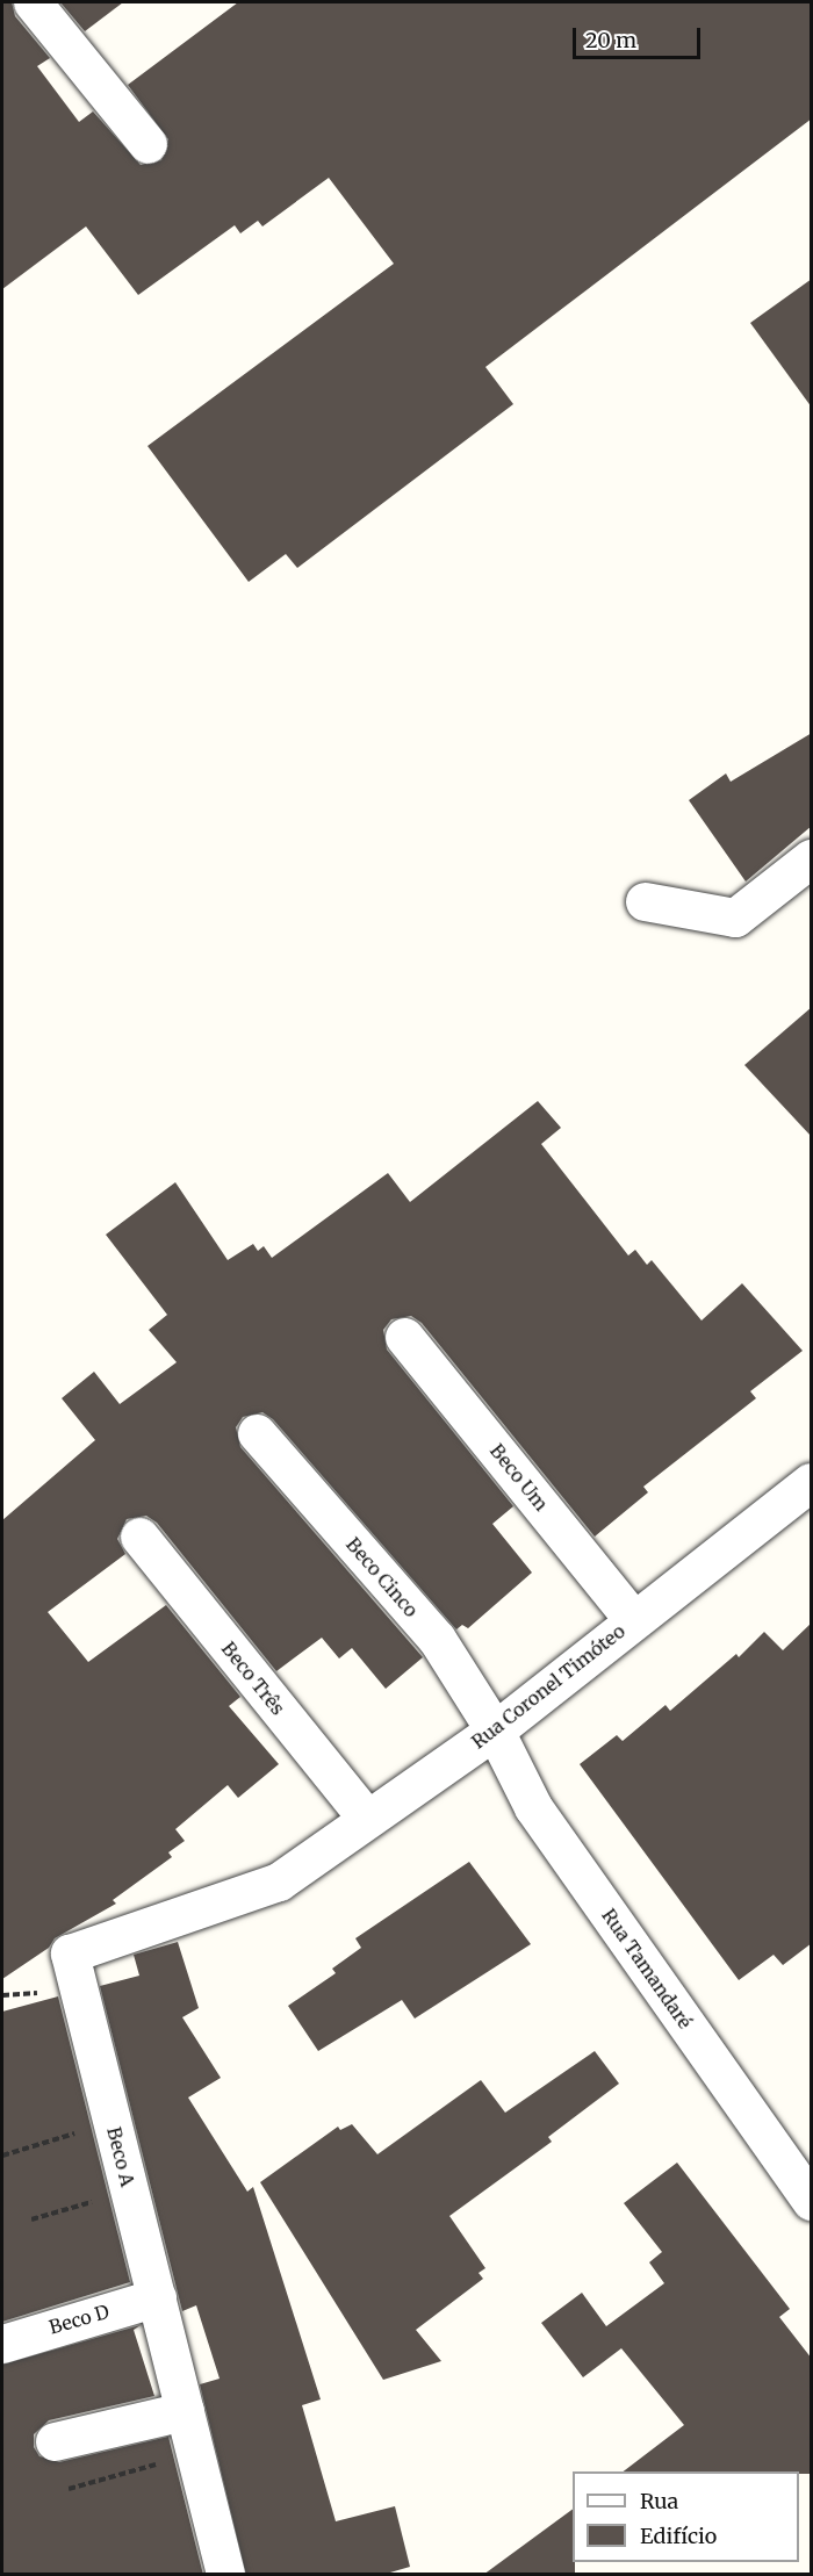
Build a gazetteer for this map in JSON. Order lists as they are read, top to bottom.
{
  "streets": {
    "street": [
      "Beco Um",
      "Beco Cinco",
      "Beco Três",
      "Rua Coronel Timóteo",
      "Rua Tamandaré",
      "Beco A",
      "Beco D"
    ]
  },
  "crossings": [
    ["Beco Um", "Rua Coronel Timóteo"],
    ["Beco Cinco", "Rua Coronel Timóteo"],
    ["Beco Cinco", "Rua Tamandaré"],
    ["Beco Três", "Rua Coronel Timóteo"],
    ["Rua Coronel Timóteo", "Rua Tamandaré"],
    ["Rua Coronel Timóteo", "Beco A"],
    ["Beco A", "Beco D"]
  ],
  "legend": ["Rua", "Edifício"],
  "scale_bar": "20 m"
}
